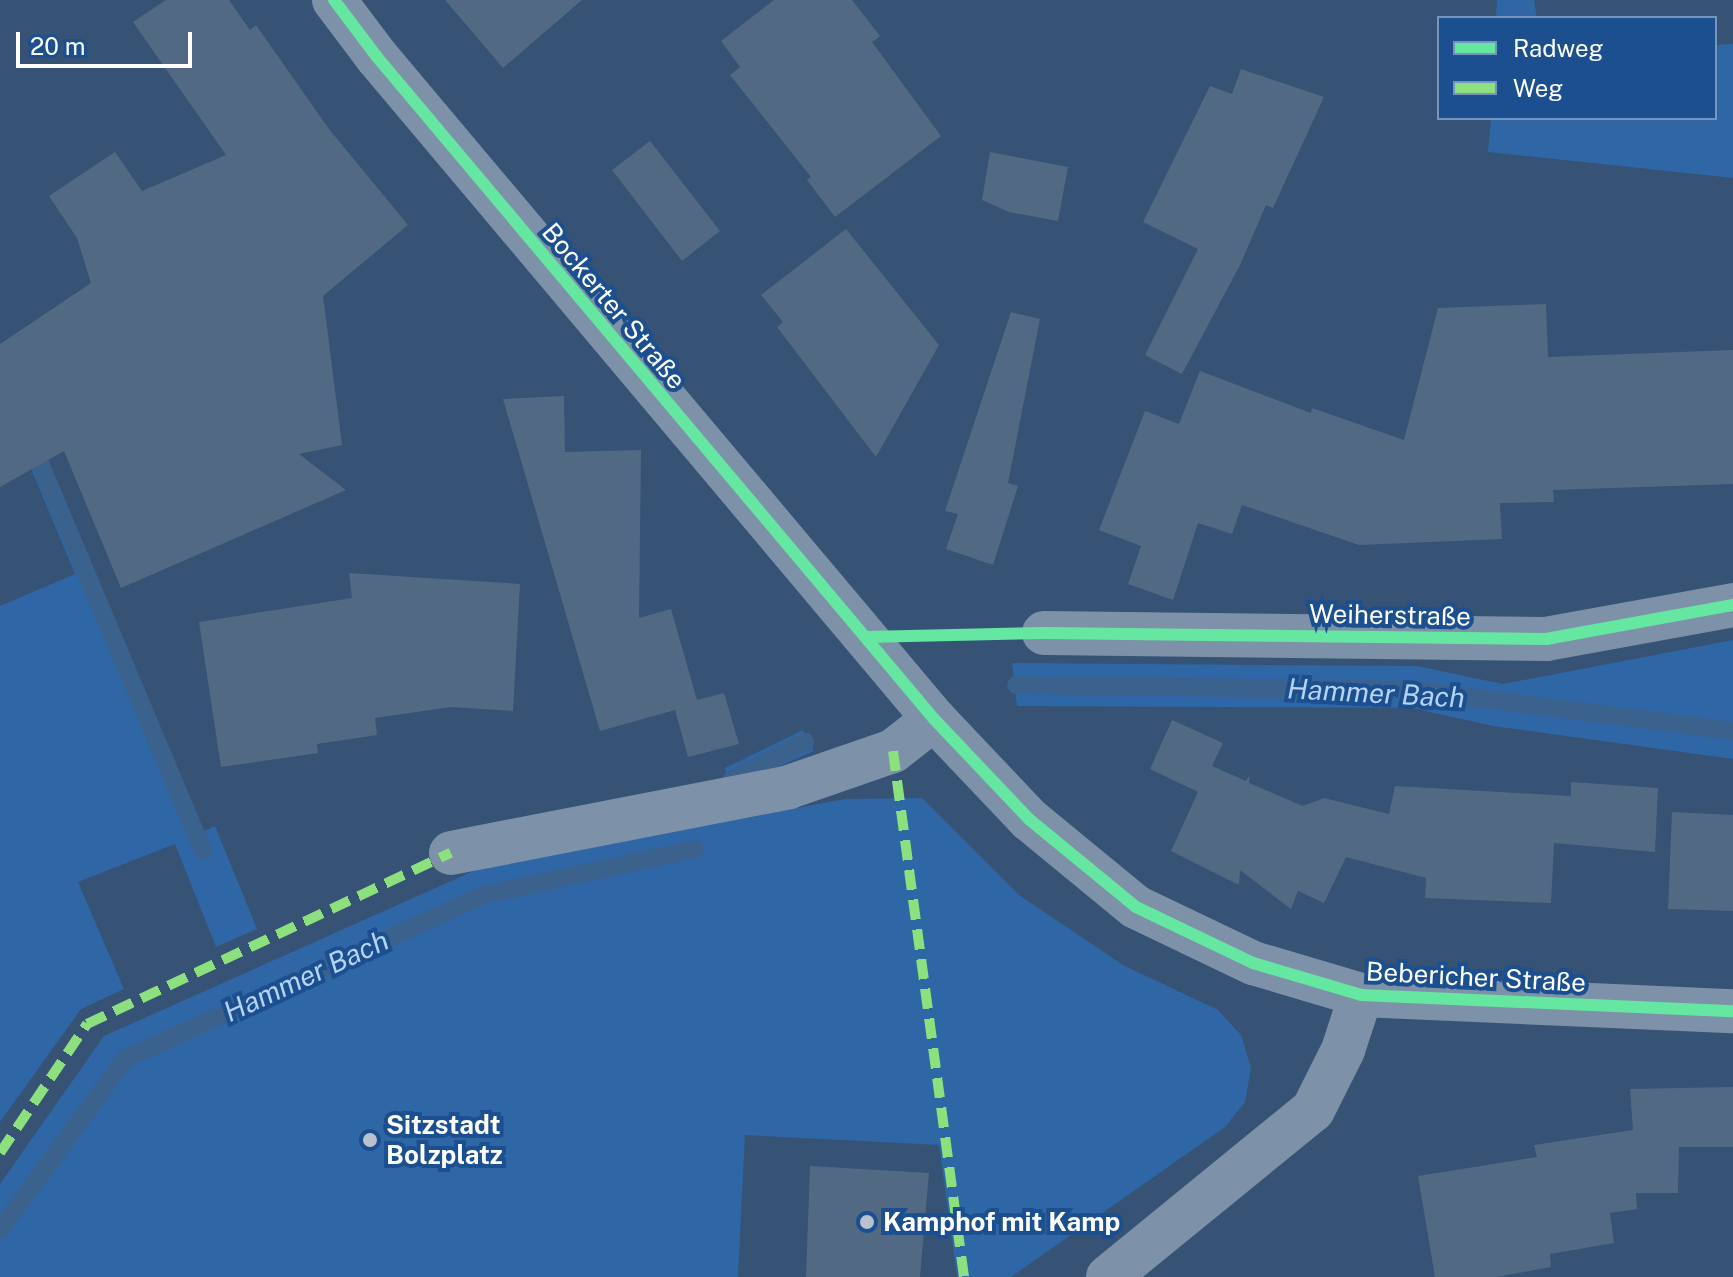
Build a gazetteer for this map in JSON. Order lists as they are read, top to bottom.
{
  "streets": {
    "street": ["Bockerter Straße", "Weiherstraße", "Bebericher Straße"]
  },
  "crossings": [
    ["Bockerter Straße", "Bebericher Straße"]
  ],
  "water": ["Hammer Bach"],
  "places": ["Sitzstadt Bolzplatz", "Kamphof mit Kamp"],
  "legend": ["Radweg", "Weg"],
  "scale_bar": "20 m"
}
